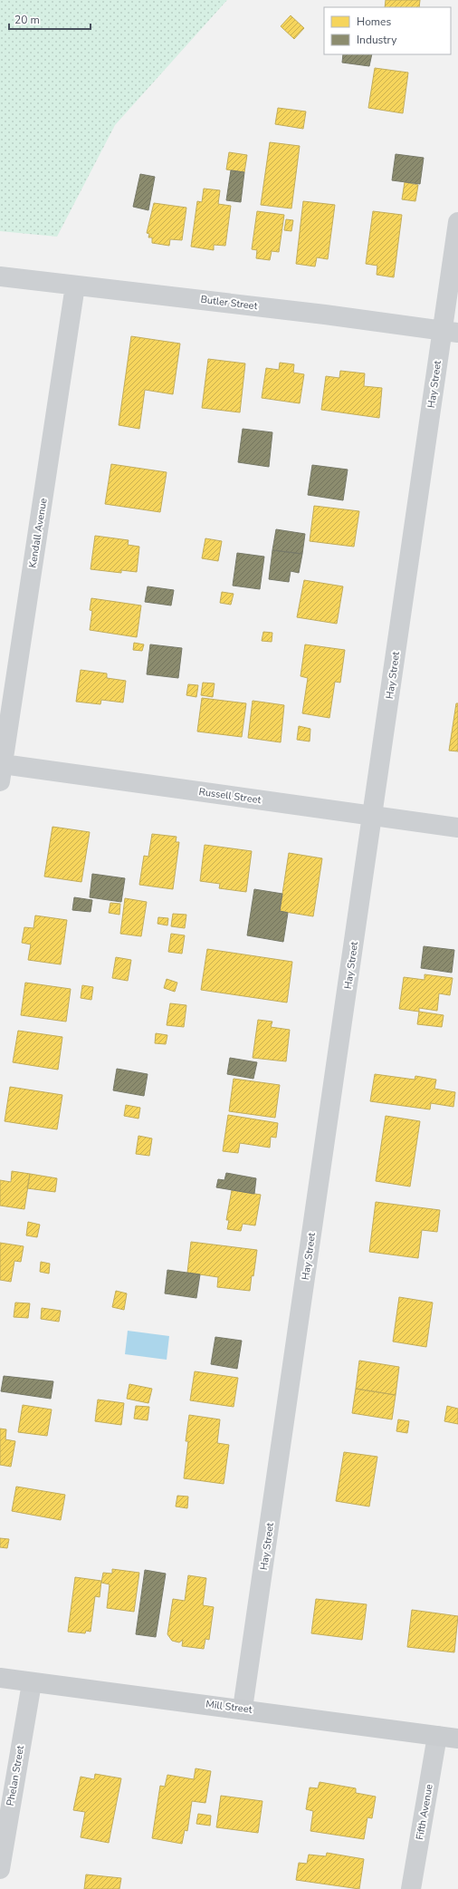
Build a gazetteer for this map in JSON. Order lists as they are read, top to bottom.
{
  "streets": {
    "main road": ["Mill Street"],
    "street": [
      "Butler Street",
      "Hay Street",
      "Kendall Avenue",
      "Russell Street",
      "Phelan Street",
      "Fifth Avenue"
    ]
  },
  "crossings": [
    ["Butler Street", "Hay Street"],
    ["Butler Street", "Kendall Avenue"],
    ["Hay Street", "Russell Street"],
    ["Hay Street", "Mill Street"],
    ["Kendall Avenue", "Russell Street"],
    ["Mill Street", "Phelan Street"],
    ["Mill Street", "Fifth Avenue"]
  ],
  "legend": ["Homes", "Industry"],
  "scale_bar": "20 m"
}
